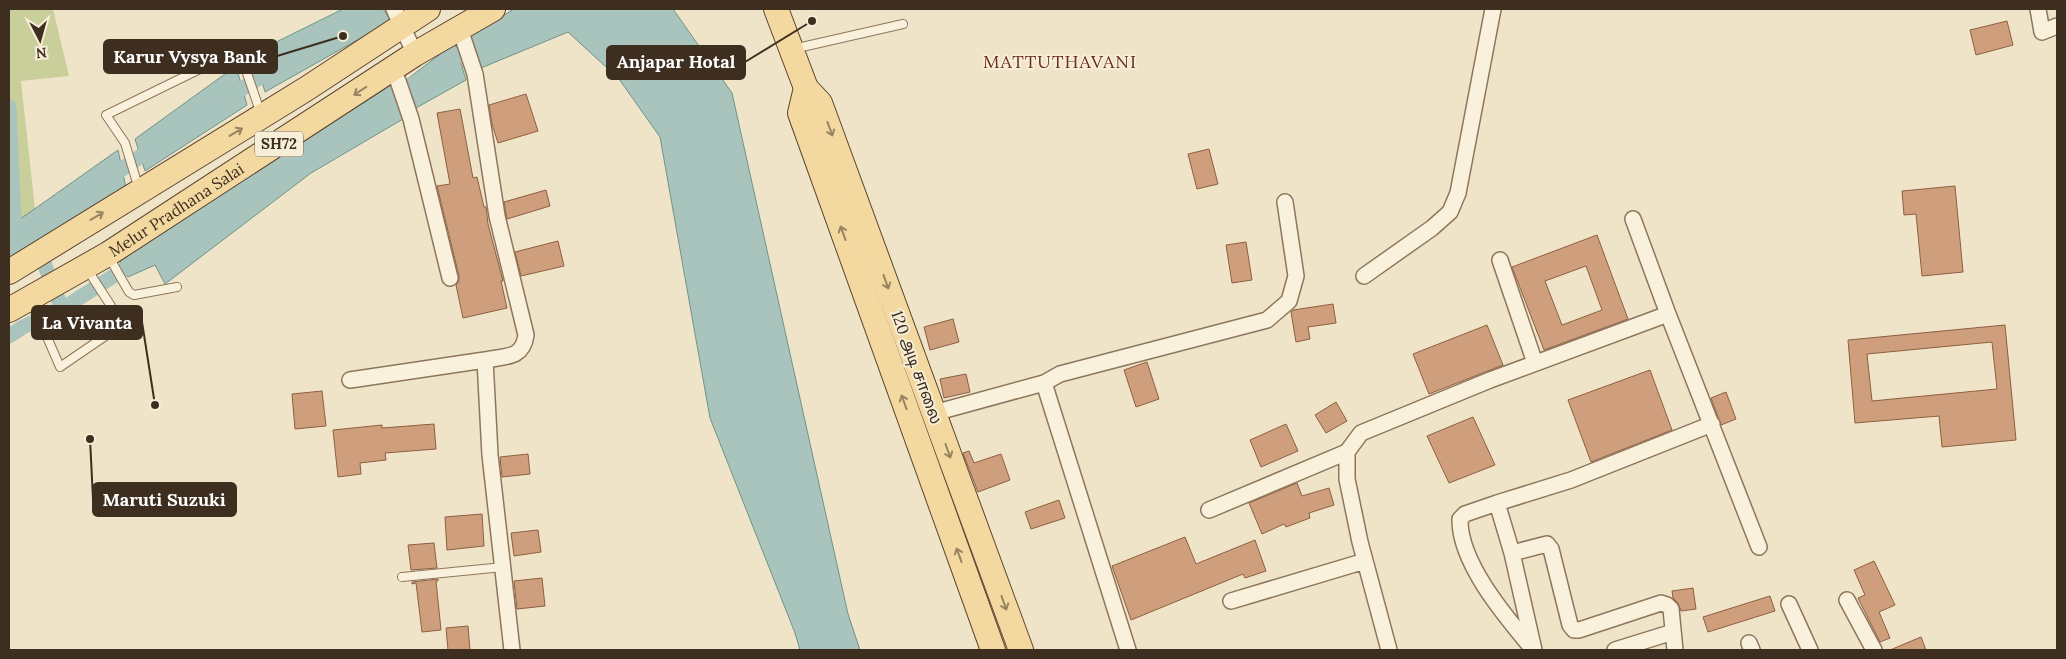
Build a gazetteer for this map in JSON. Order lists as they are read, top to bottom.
{
  "streets": {
    "main road": ["SH72", "Melur Pradhana Salai", "120 அடி சாலை"]
  },
  "districts": ["MATTUTHAVANI"],
  "places": [
    "Anjapar Hotal",
    "Karur Vysya Bank",
    "La Vivanta",
    "Maruti Suzuki"
  ],
  "north": "bottom"
}
